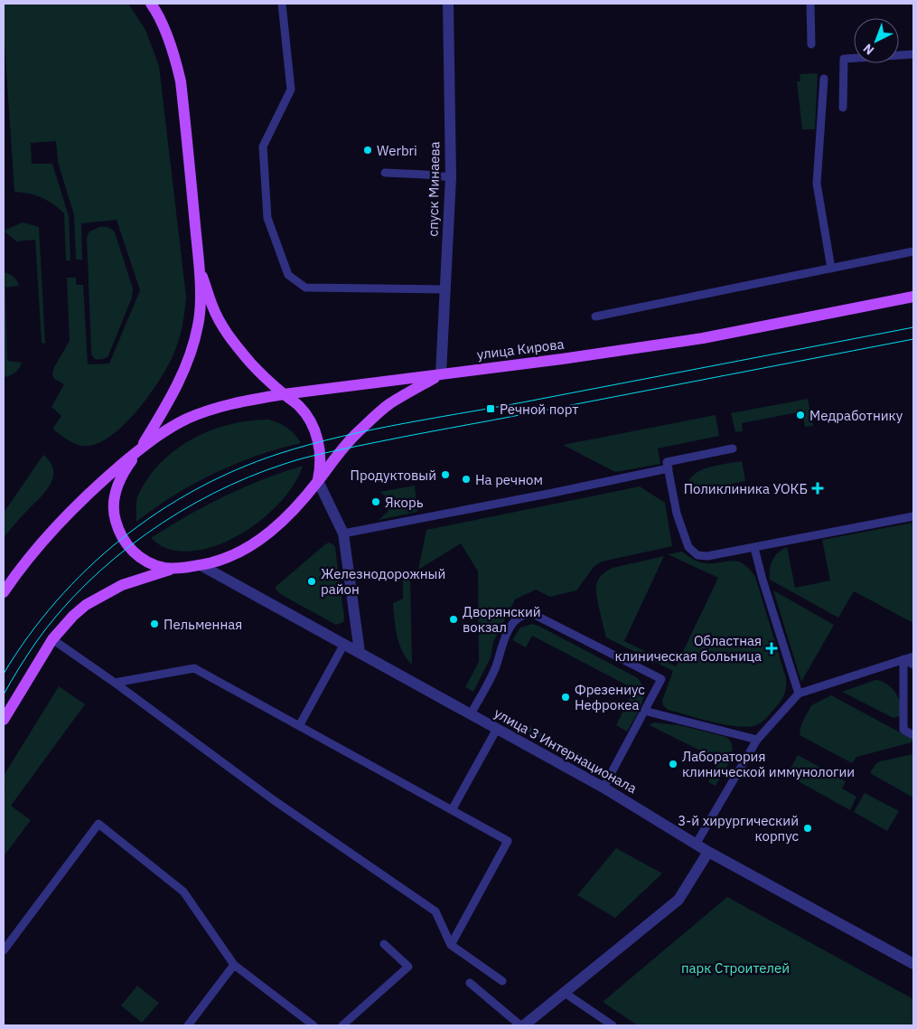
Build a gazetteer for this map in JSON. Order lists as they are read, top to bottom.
{
  "streets": {
    "main road": ["улица Кирова"],
    "street": ["спуск Минаева", "улица 3 Интернационала"]
  },
  "crossings": [
    ["спуск Минаева", "улица Кирова"]
  ],
  "parks": ["парк Строителей"],
  "places": {
    "other": [
      "Werbri",
      "Медработнику",
      "Продуктовый",
      "На речном",
      "Якорь",
      "Железнодорожный район",
      "Дворянский вокзал",
      "Пельменная",
      "Фрезениус Нефрокеа",
      "Лаборатория клинической иммунологии",
      "3-й хирургический корпус"
    ],
    "transit": ["Речной порт"],
    "health": ["Поликлиника УОКБ", "Областная клиническая больница"]
  },
  "north": "bottom left"
}
